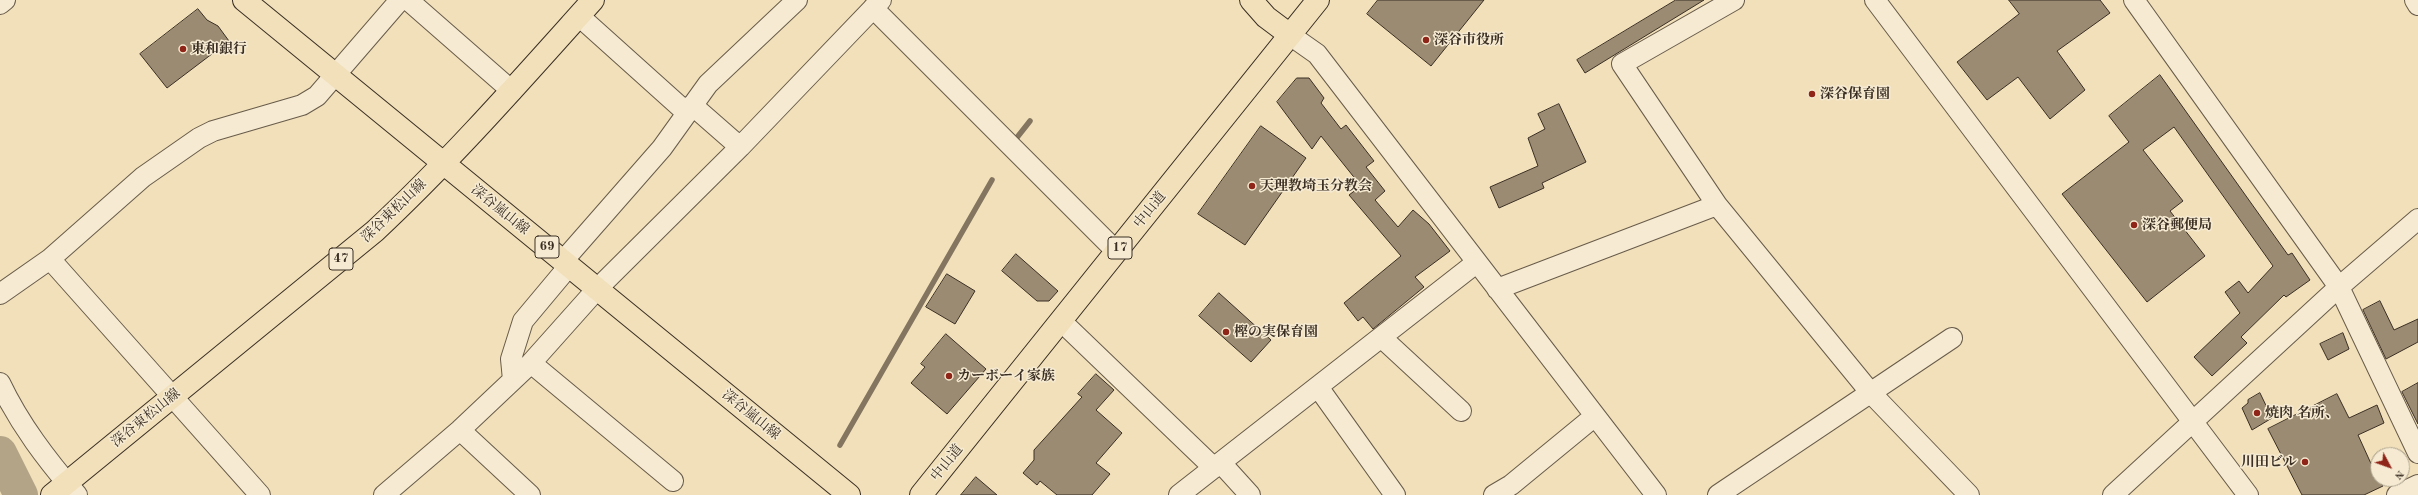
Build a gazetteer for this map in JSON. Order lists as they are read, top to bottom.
{
  "streets": {
    "main road": [
      "深谷嵐山線",
      "中山道",
      "深谷東松山線",
      "69",
      "17",
      "47"
    ]
  },
  "crossings": [
    ["深谷嵐山線", "深谷東松山線"]
  ],
  "places": [
    "深谷市役所",
    "東和銀行",
    "深谷保育園",
    "天理教埼玉分教会",
    "深谷郵便局",
    "樫の実保育園",
    "カーボーイ家族",
    "焼肉 名所、",
    "川田ビル"
  ],
  "north": "bottom right"
}
